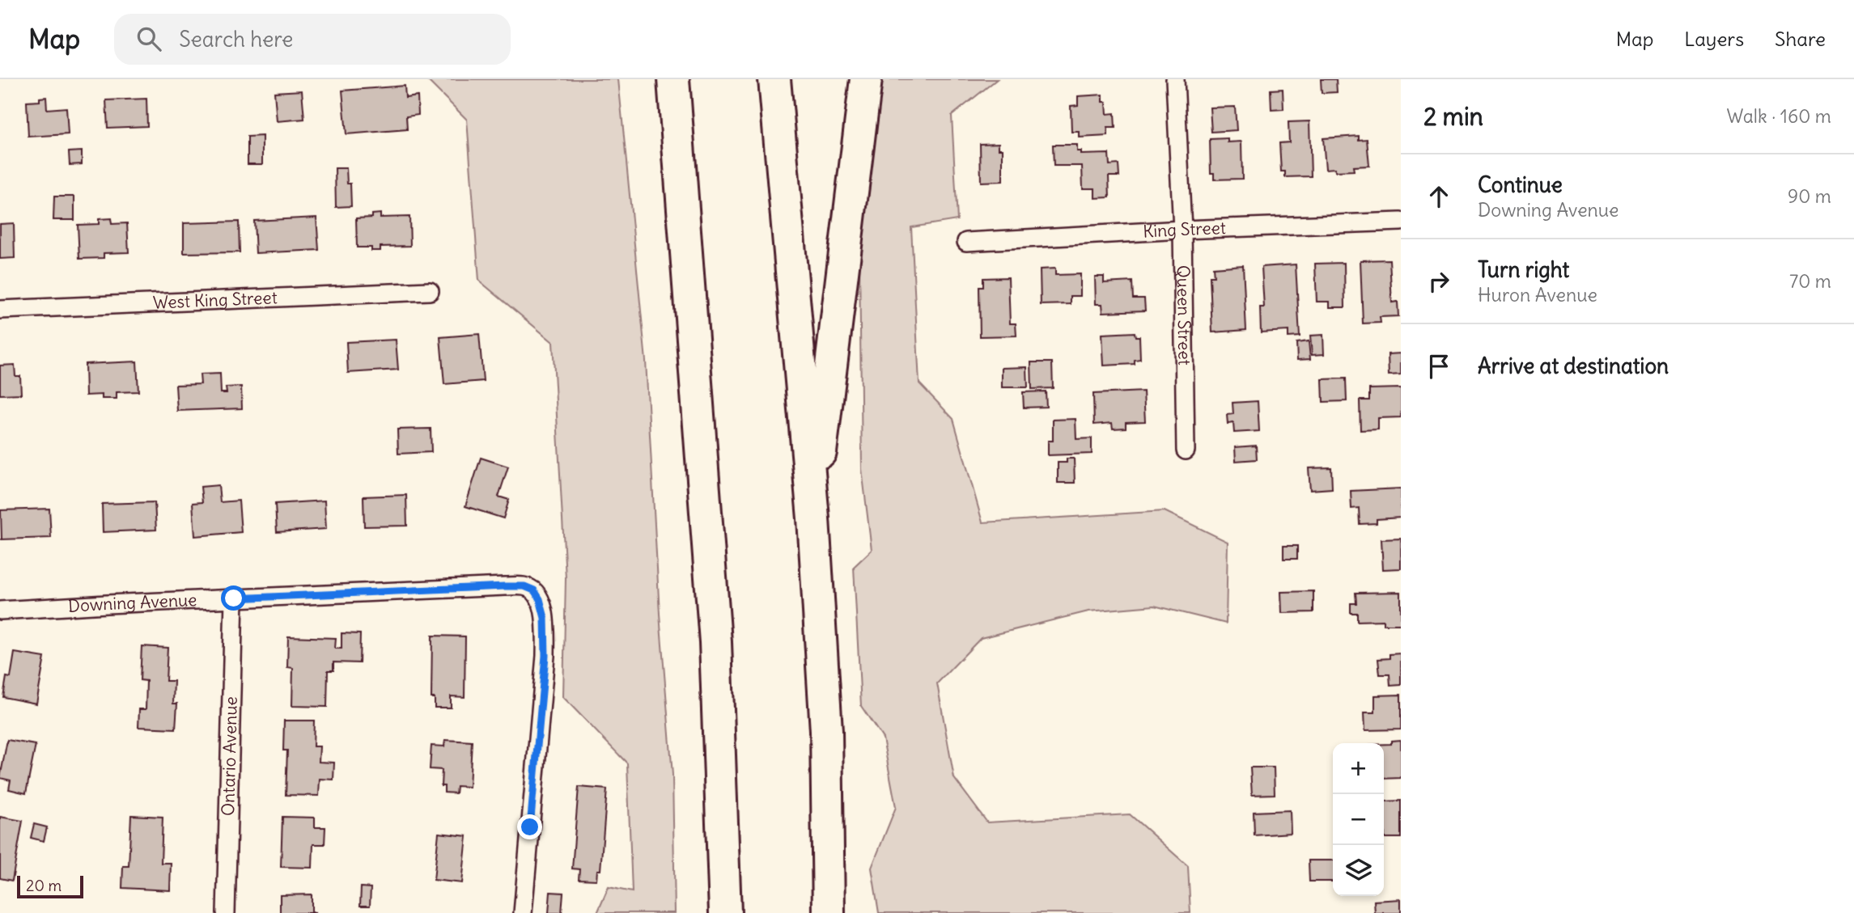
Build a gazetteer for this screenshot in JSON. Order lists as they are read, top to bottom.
{
  "streets": {
    "street": [
      "King Street",
      "West King Street",
      "Queen Street",
      "Downing Avenue",
      "Ontario Avenue"
    ]
  },
  "crossings": [
    ["King Street", "Queen Street"],
    ["Downing Avenue", "Ontario Avenue"]
  ],
  "scale_bar": "20 m",
  "page": {
    "header": "Map",
    "search": "Search here",
    "nav": ["Map", "Layers", "Share"],
    "heading": ["2 min", "Walk · 160 m"],
    "list": [
      ["Continue", "Downing Avenue", "90 m"],
      ["Turn right", "Huron Avenue", "70 m"],
      "Arrive at destination"
    ],
    "map_buttons": ["+", "−"],
    "scale": "20 m"
  }
}
